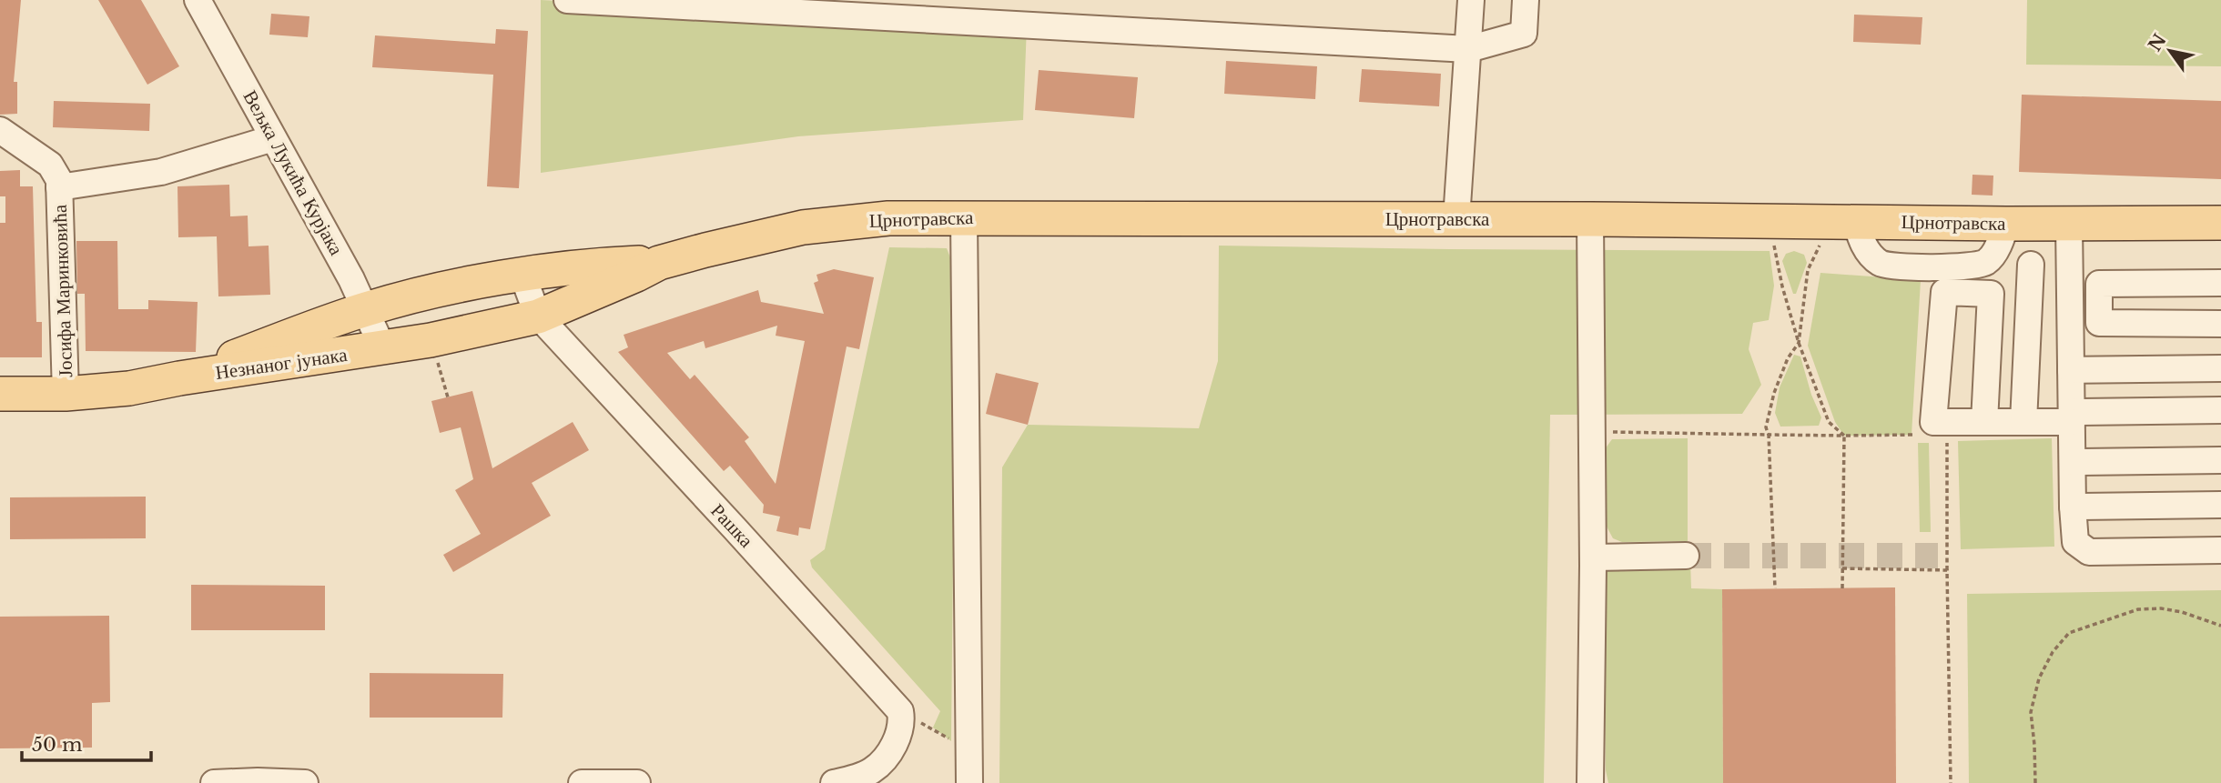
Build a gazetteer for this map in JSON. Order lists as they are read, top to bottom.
{
  "streets": {
    "main road": ["Црнотравска", "Незнаног јунака"],
    "street": ["Вељка Лукића Курјака", "Јосифа Маринковића", "Рашка"]
  },
  "crossings": [
    ["Вељка Лукића Курјака", "Црнотравска"],
    ["Вељка Лукића Курјака", "Незнаног јунака"],
    ["Црнотравска", "Незнаног јунака"],
    ["Црнотравска", "Рашка"],
    ["Јосифа Маринковића", "Незнаног јунака"]
  ],
  "scale_bar": "50 m",
  "north": "top left"
}
